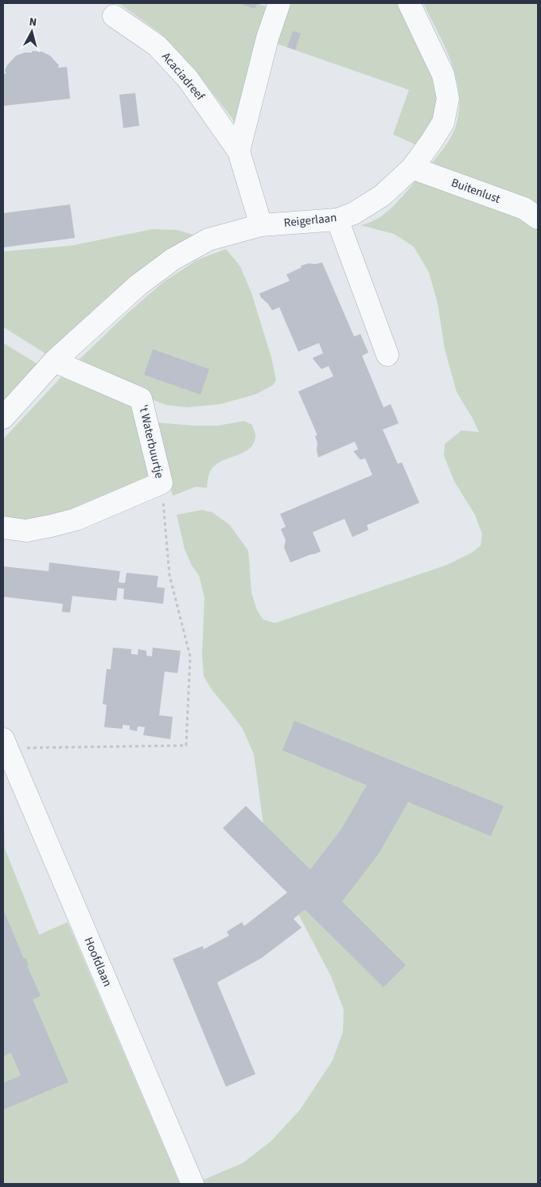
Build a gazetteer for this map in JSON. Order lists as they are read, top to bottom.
{
  "streets": {
    "street": [
      "Acaciadreef",
      "Buitenlust",
      "Reigerlaan",
      "'t Waterbuurtje",
      "Hoofdlaan"
    ]
  },
  "crossings": [
    ["Acaciadreef", "Reigerlaan"],
    ["Buitenlust", "Reigerlaan"],
    ["Reigerlaan", "'t Waterbuurtje"]
  ],
  "north": "top"
}
